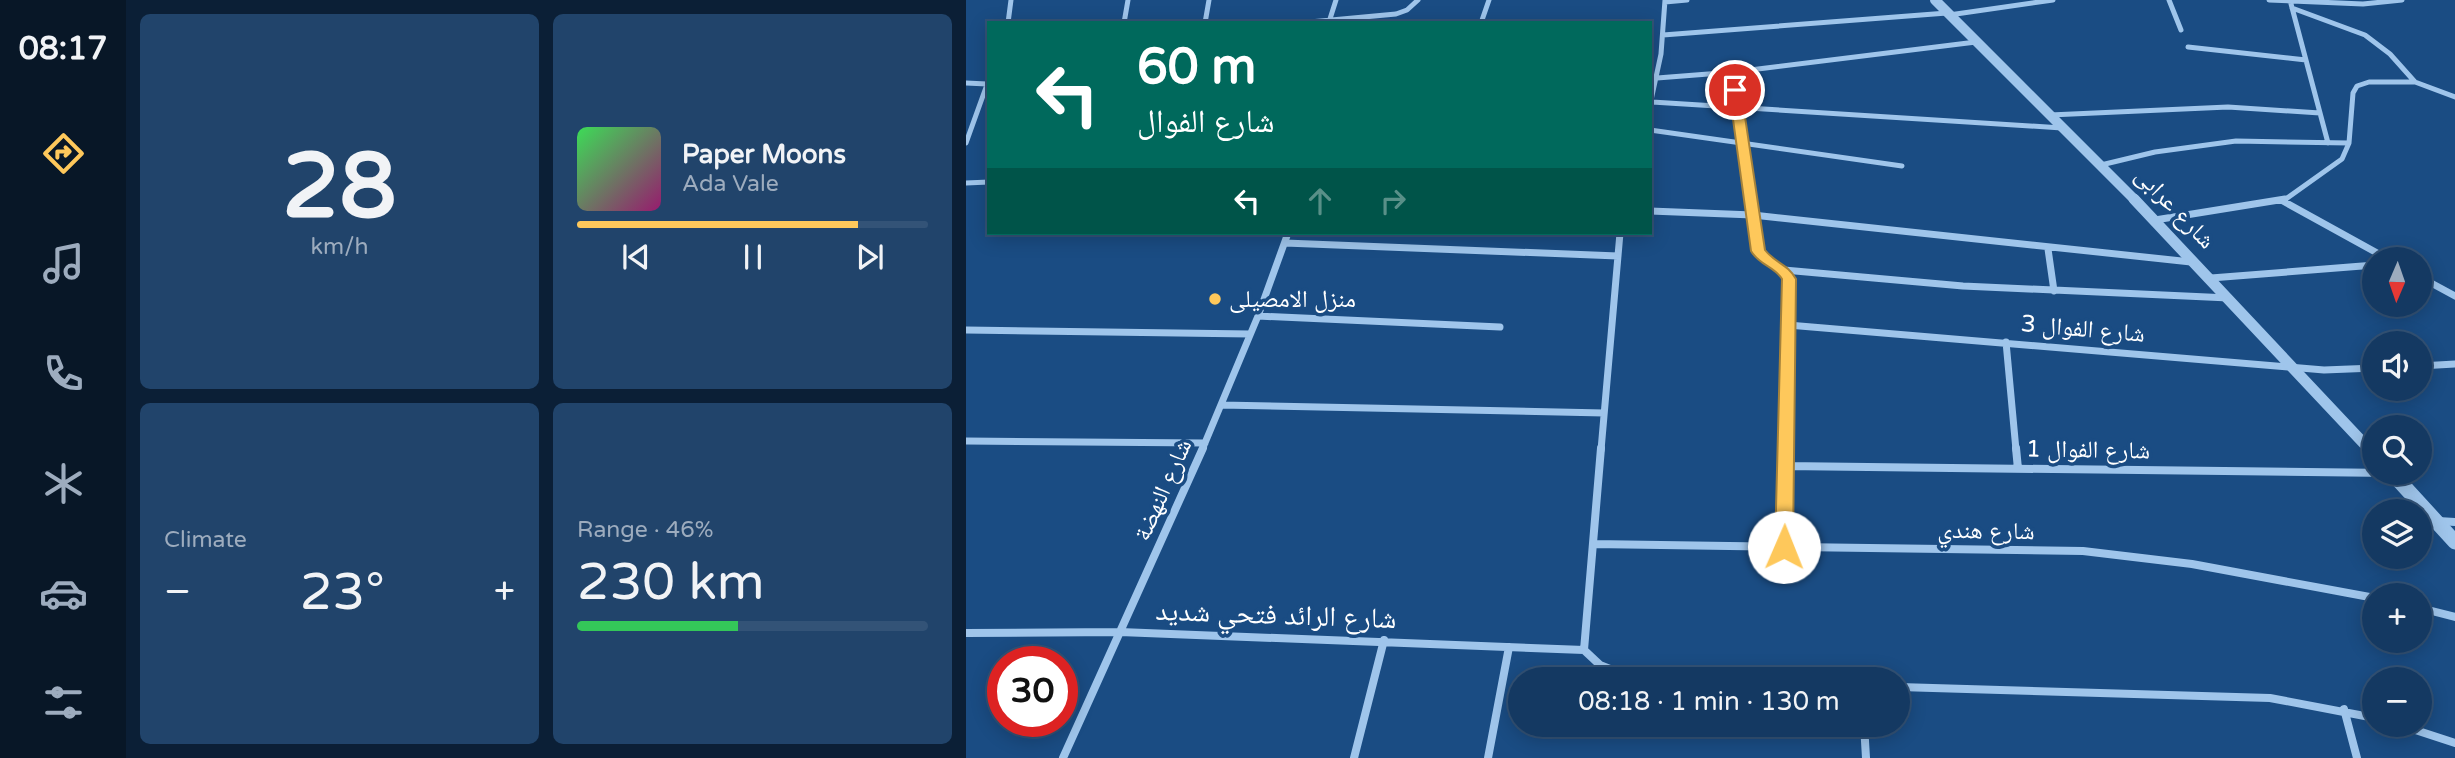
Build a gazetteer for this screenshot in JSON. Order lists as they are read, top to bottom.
{
  "streets": {
    "street": [
      "شارع عرابى",
      "شارع الفوال 3",
      "شارع الفوال 1",
      "شارع النهضة",
      "شارع هندي",
      "شارع الرائد فتحي شديد"
    ]
  },
  "crossings": [
    ["شارع عرابى", "شارع الفوال 3"],
    ["شارع النهضة", "شارع الرائد فتحي شديد"]
  ],
  "places": ["منزل الامصيلى"],
  "north": "bottom",
  "page": {
    "tabs": "08:17",
    "tile": [
      ["28", "km/h"],
      "Climate",
      ["Range · 46%", "230 km"]
    ],
    "turn": ["60 m", "شارع الفوال"],
    "song": ["Paper Moons", "Ada Vale"],
    "map_buttons": ["+", "−"],
    "heat": ["−", "23°", "+"],
    "limit": "30",
    "trip": "08:18 · 1 min · 130 m"
  }
}
